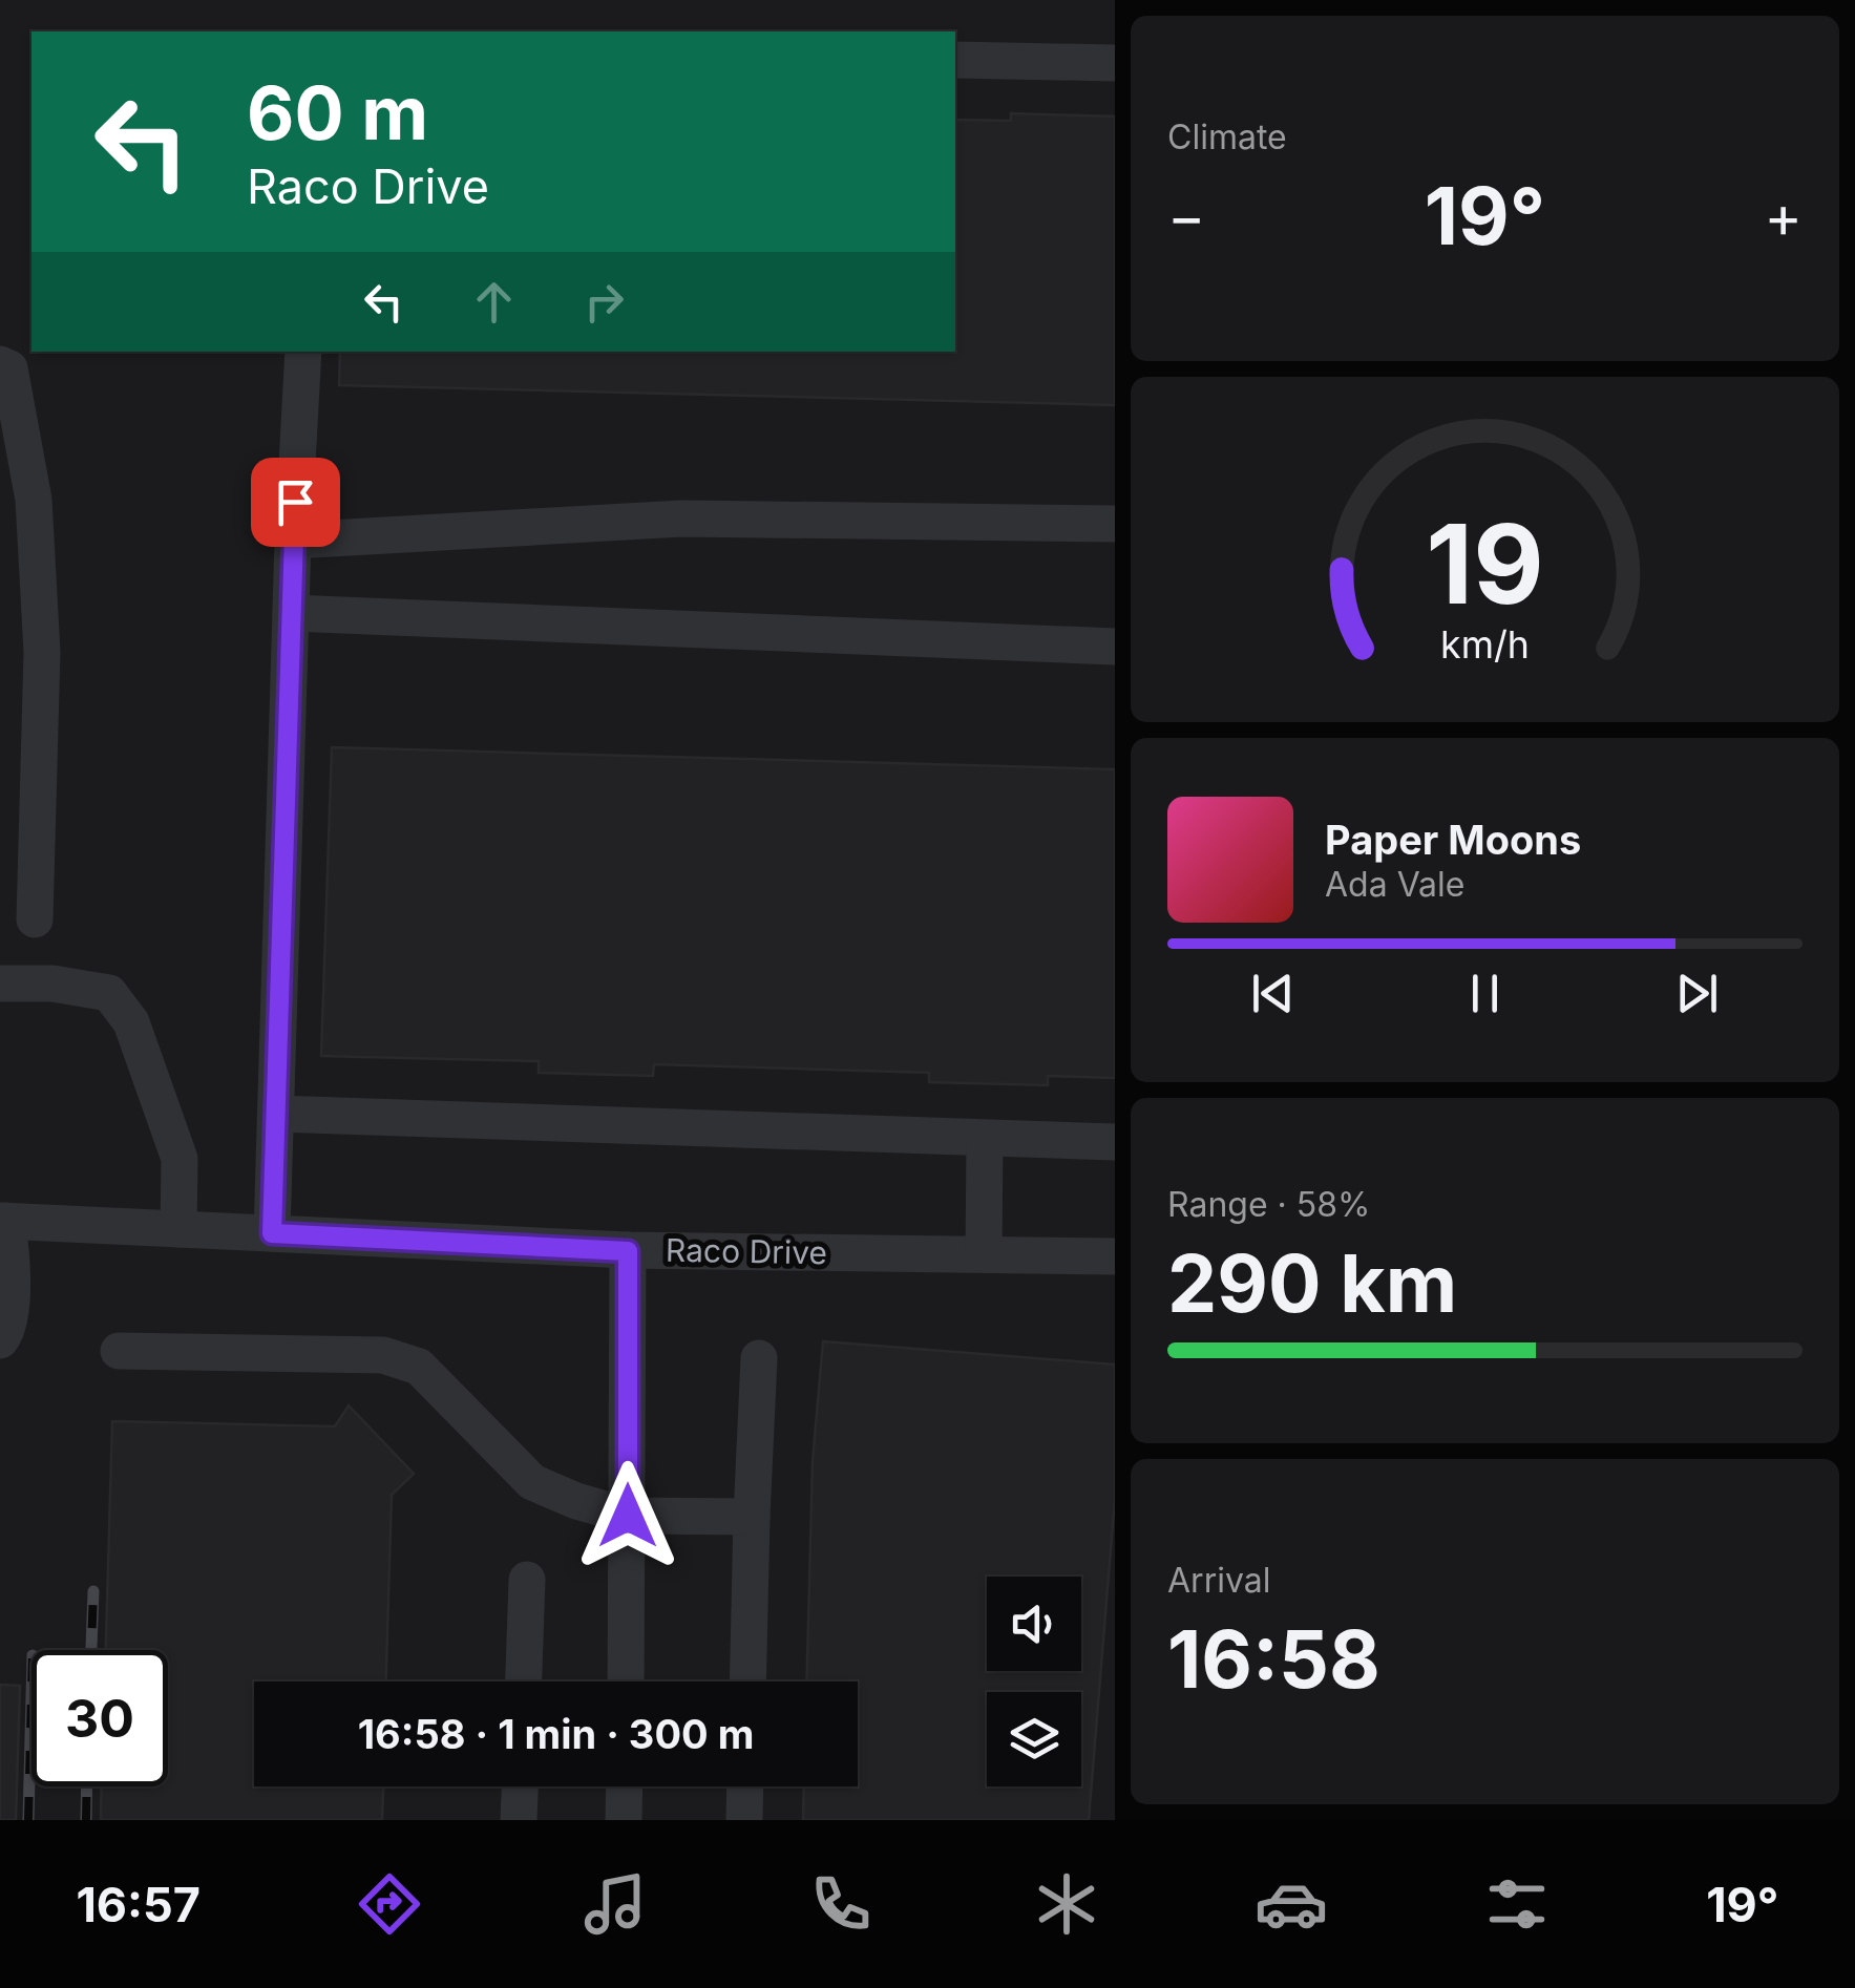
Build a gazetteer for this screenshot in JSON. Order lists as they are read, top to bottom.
{
  "streets": {
    "street": ["Raco Drive"]
  },
  "page": {
    "tile": [
      "Climate",
      ["Range · 58%", "290 km"],
      ["Arrival", "16:58"]
    ],
    "turn": ["60 m", "Raco Drive"],
    "heat": ["−", "19°", "+"],
    "song": ["Paper Moons", "Ada Vale"],
    "limit": "30",
    "trip": "16:58 · 1 min · 300 m",
    "tabs": ["16:57", "19°"],
    "gauge": ["19", "km/h"]
  }
}
